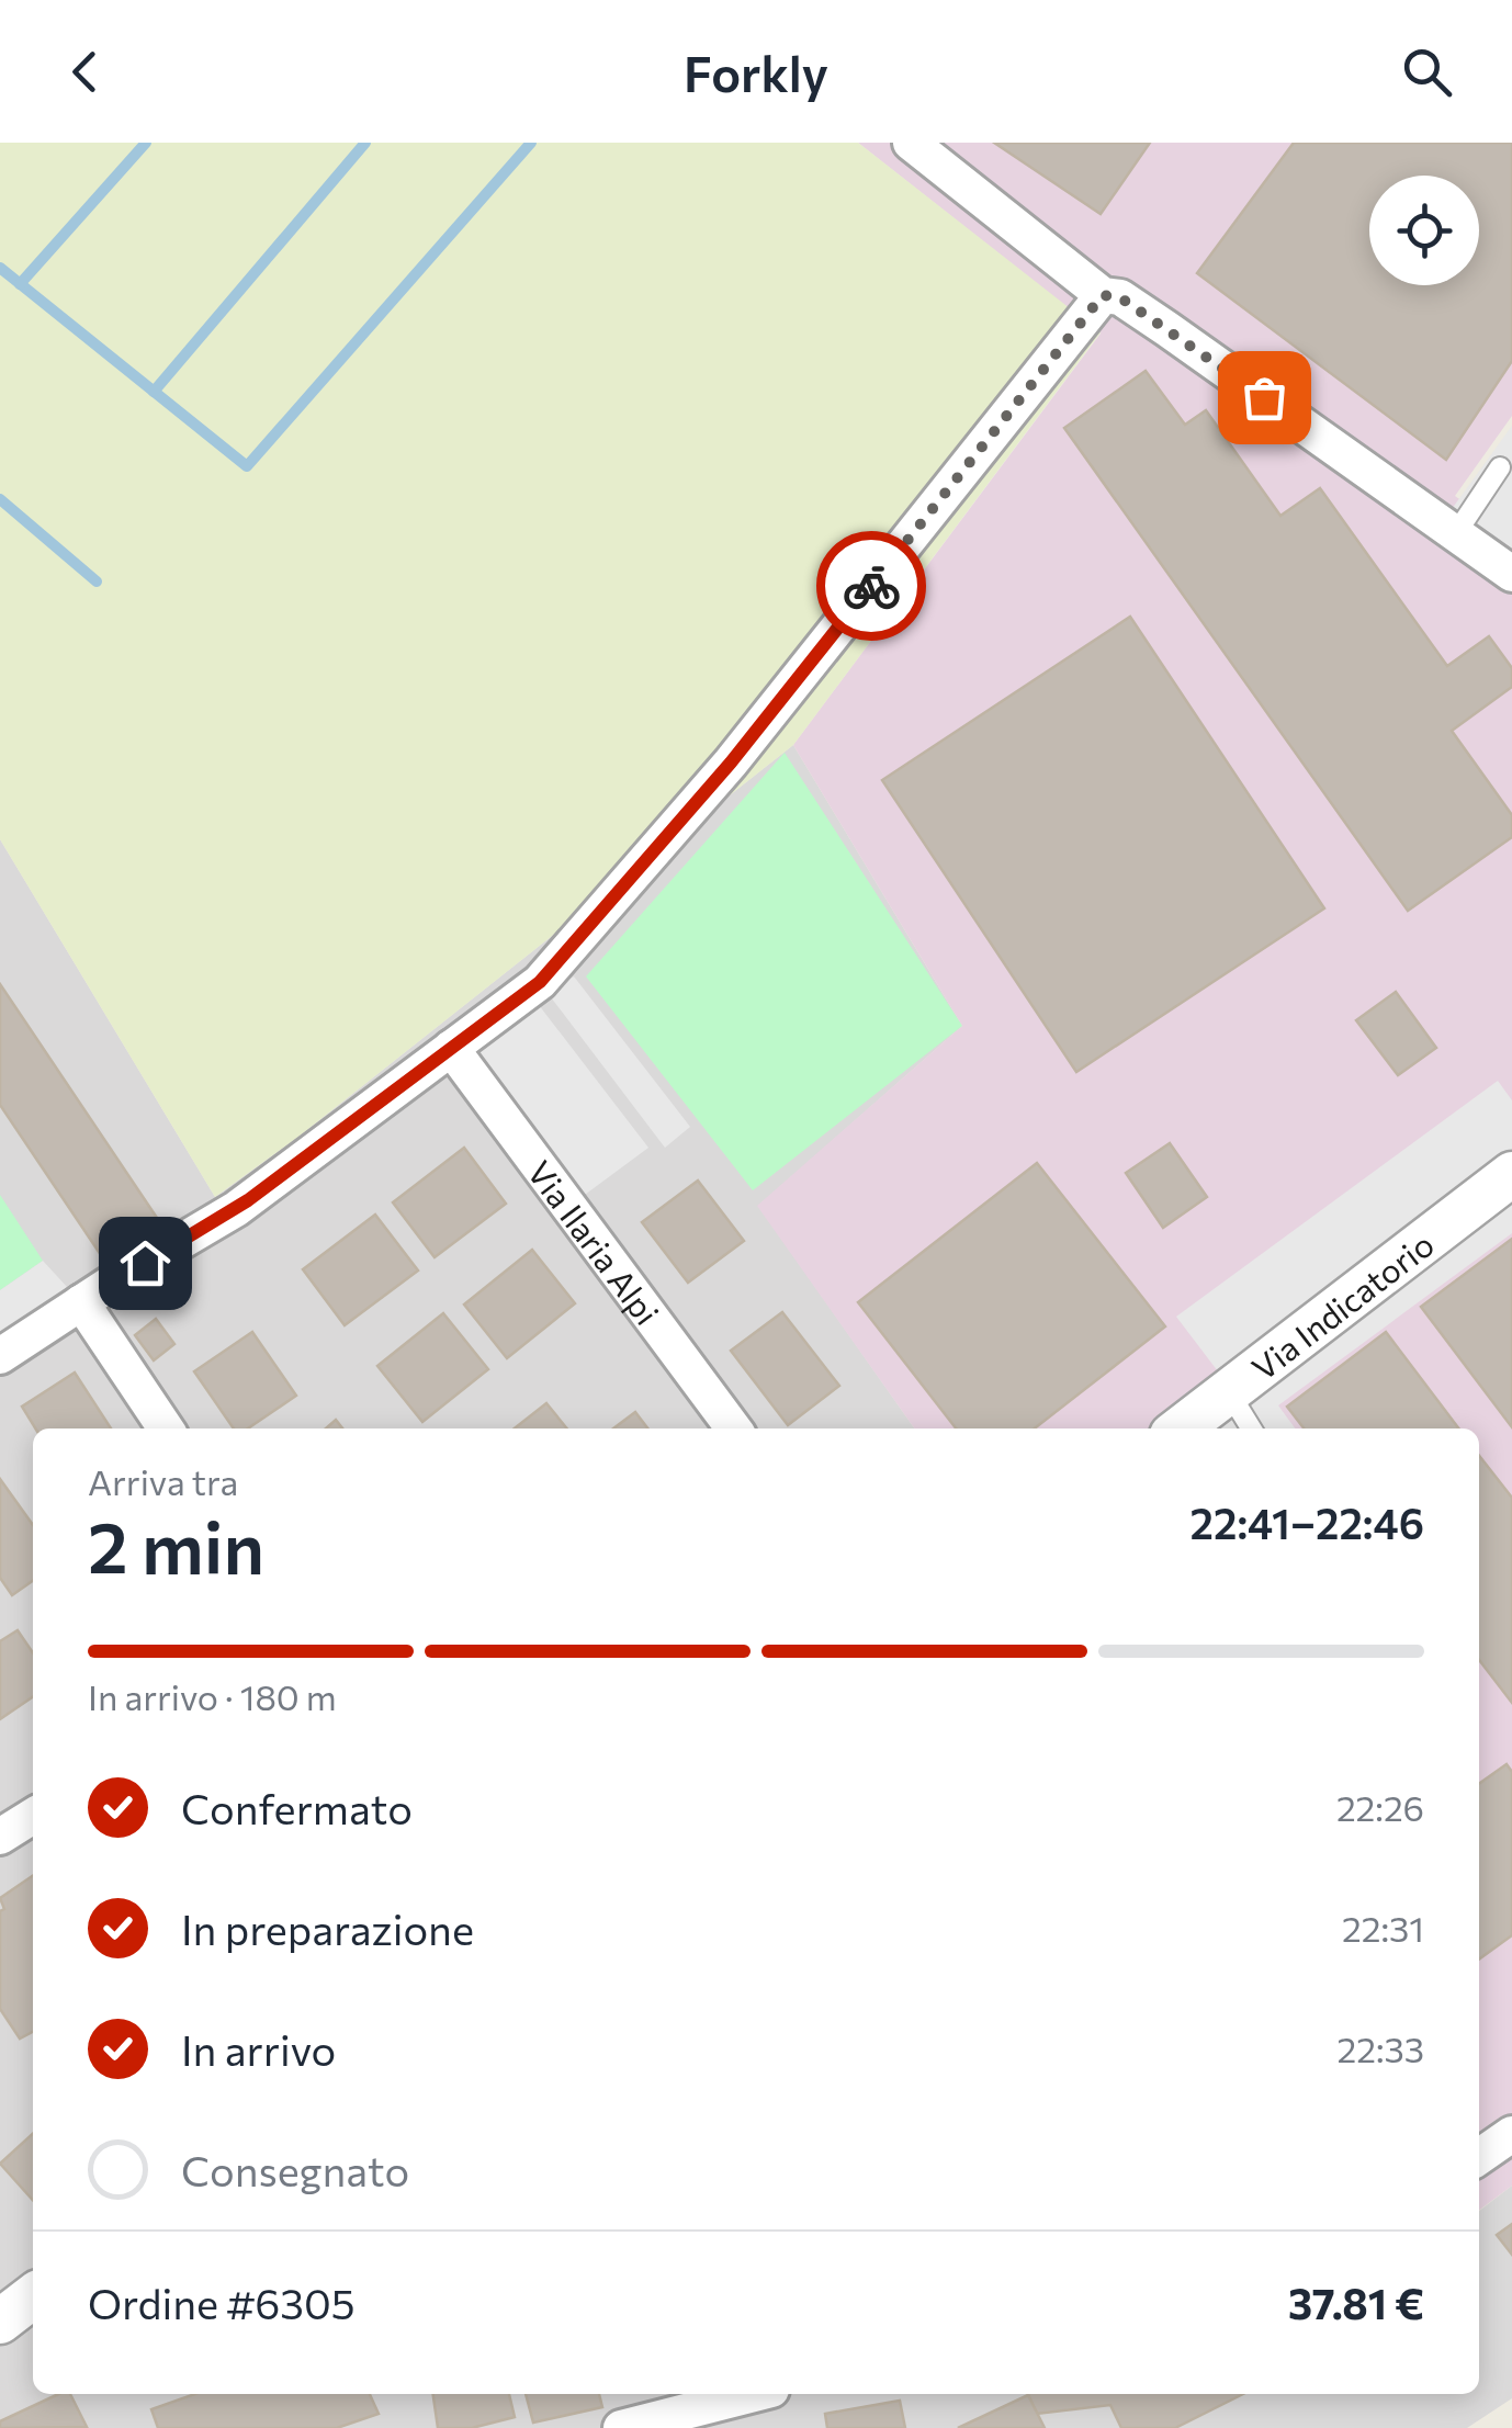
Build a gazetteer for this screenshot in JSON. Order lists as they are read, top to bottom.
{
  "streets": {
    "street": ["Via Ilaria Alpi", "Via Indicatorio"]
  },
  "page": {
    "header": "Forkly",
    "heading": ["2 min", "Arriva tra", "22:41–22:46"],
    "panel": ["Ordine #6305", "37.81 €"],
    "bar": "In arrivo · 180 m",
    "list": [
      ["Confermato", "22:26"],
      ["In preparazione", "22:31"],
      ["In arrivo", "22:33"],
      "Consegnato"
    ]
  }
}
